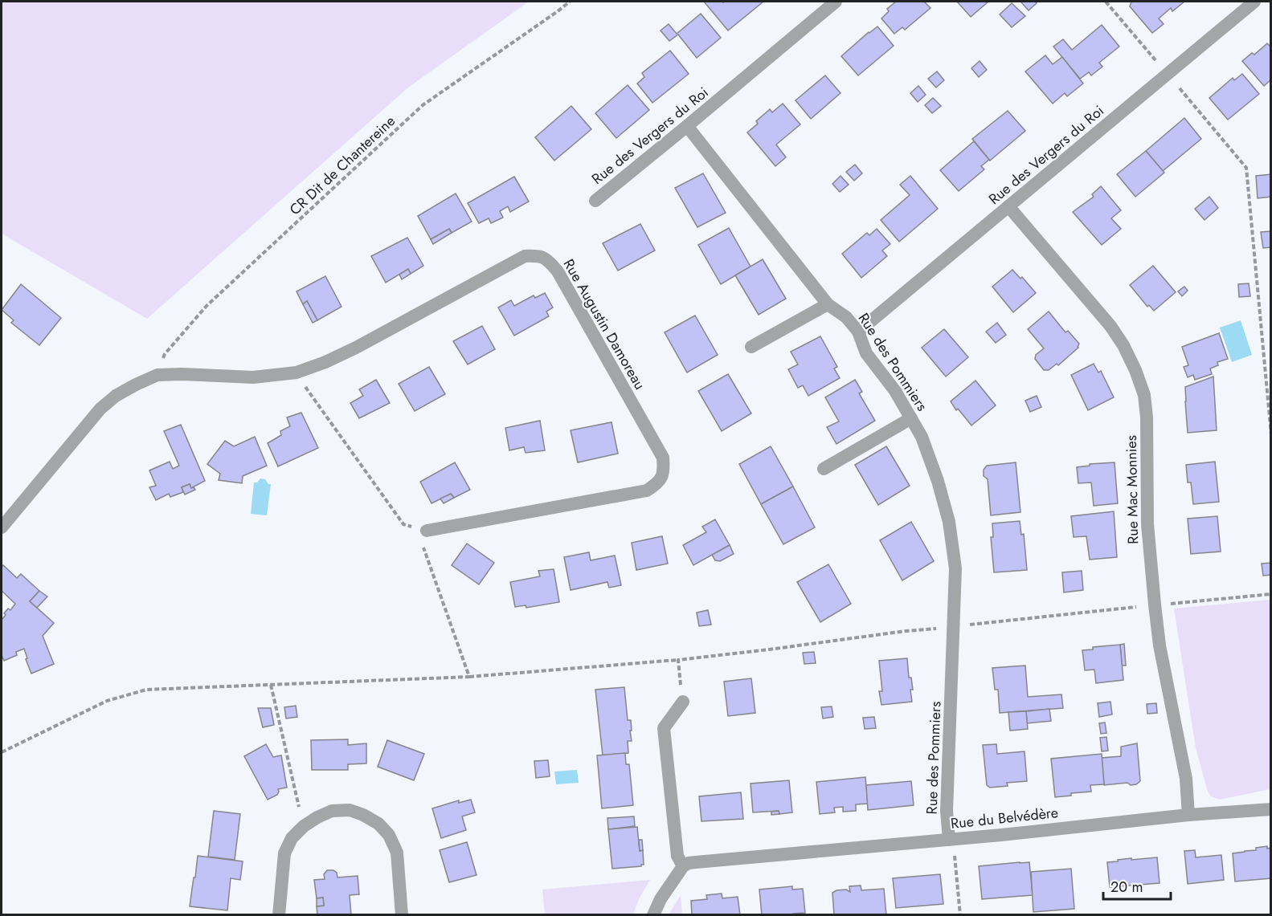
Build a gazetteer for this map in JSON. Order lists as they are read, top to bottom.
{
  "streets": {
    "street": [
      "Rue des Vergers du Roi",
      "Rue Augustin Damoreau",
      "Rue des Pommiers",
      "Rue Mac Monnies",
      "Rue du Belvédère"
    ],
    "path": ["CR Dit de Chantereine"]
  },
  "crossings": [
    ["Rue des Vergers du Roi", "Rue des Pommiers"],
    ["Rue des Vergers du Roi", "Rue Mac Monnies"],
    ["CR Dit de Chantereine", "Rue Augustin Damoreau"],
    ["Rue des Pommiers", "Rue du Belvédère"],
    ["Rue Mac Monnies", "Rue du Belvédère"]
  ],
  "scale_bar": "20 m"
}
